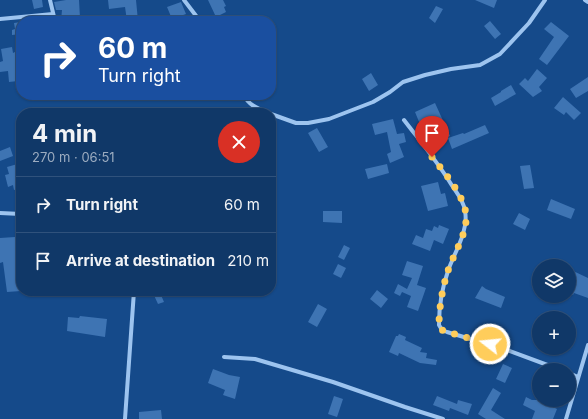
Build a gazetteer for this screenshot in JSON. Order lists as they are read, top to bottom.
{
  "page": {
    "turn": ["60 m", "Turn right"],
    "heading": ["4 min", "270 m · 06:51"],
    "list": [
      {
        "name": "Turn right",
        "value": "60 m"
      },
      {
        "name": "Arrive at destination",
        "value": "210 m"
      }
    ],
    "map_buttons": ["+", "−"]
  }
}
